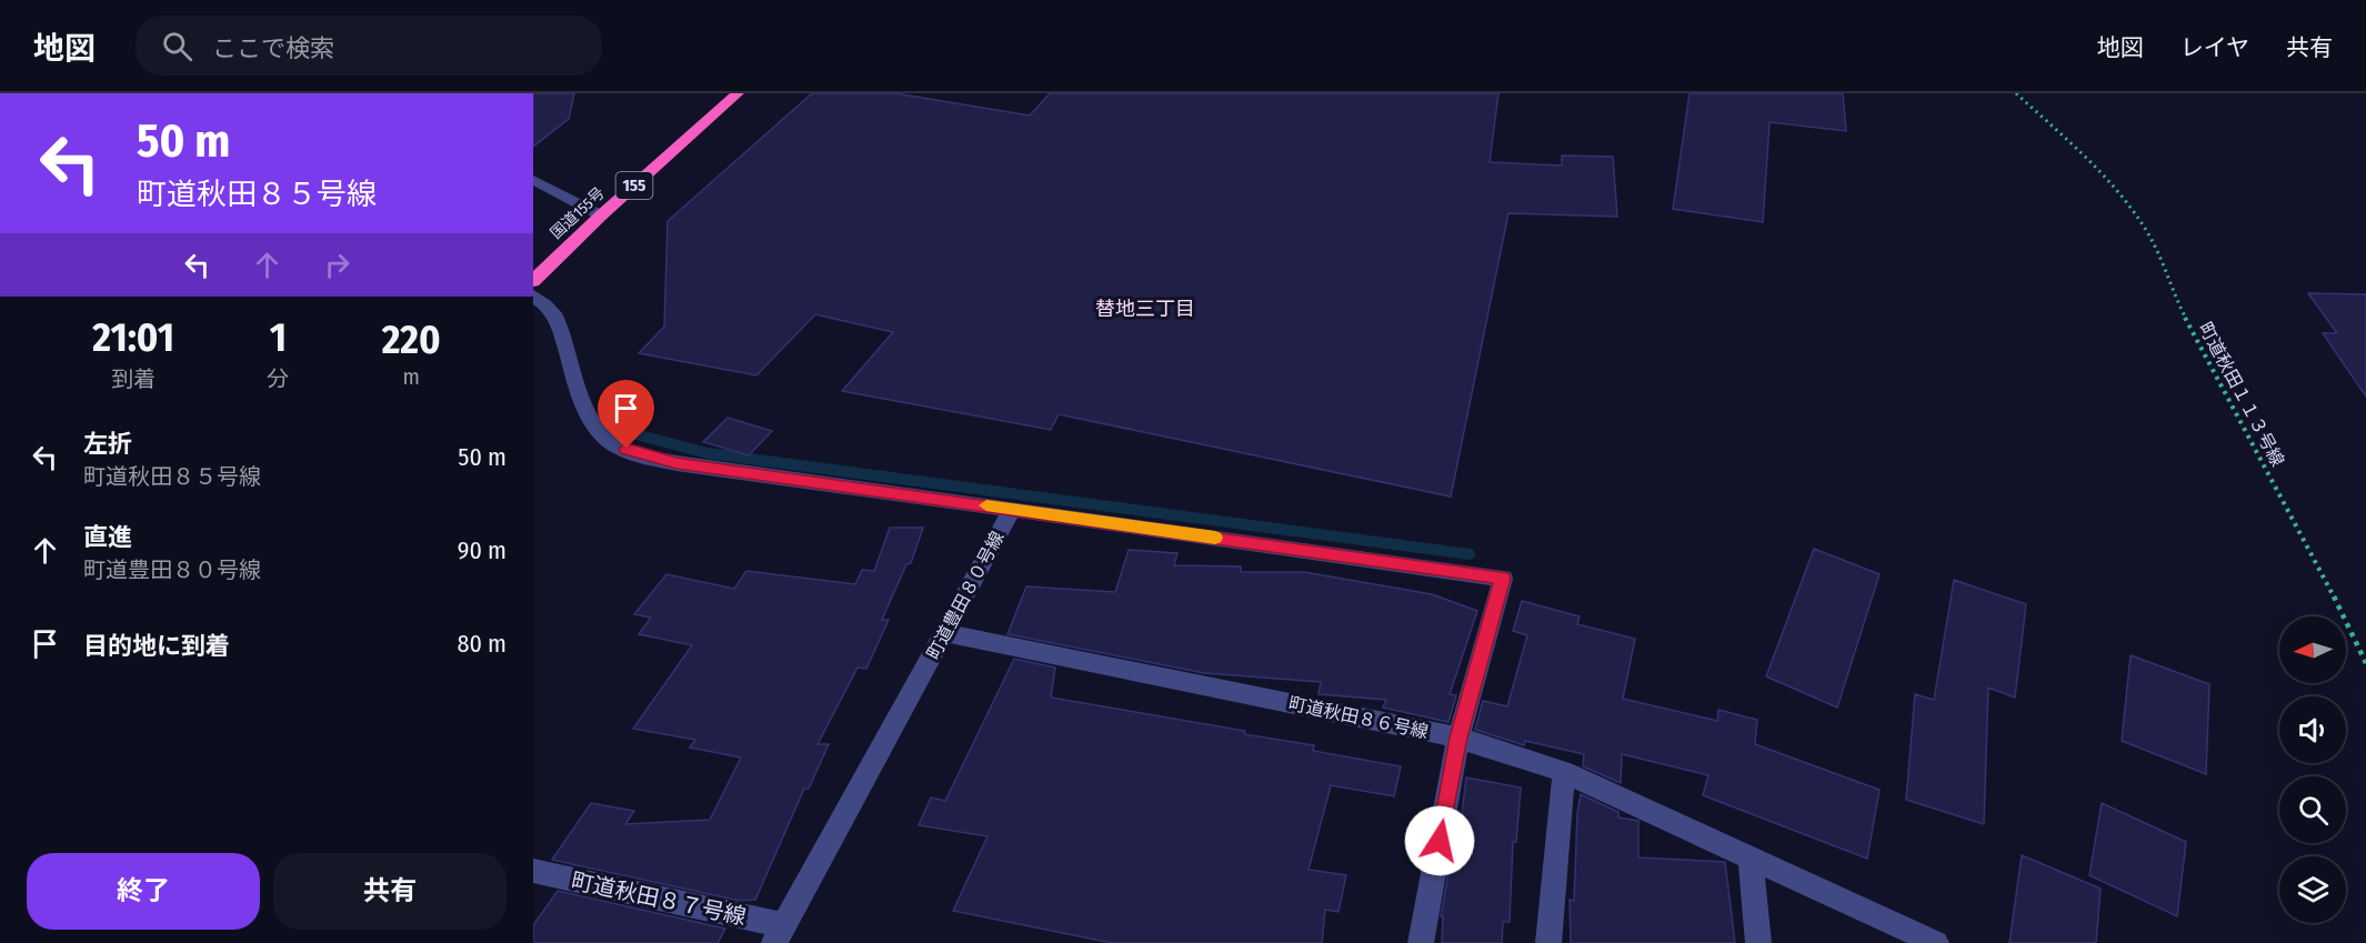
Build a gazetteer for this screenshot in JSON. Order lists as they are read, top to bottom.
{
  "streets": {
    "highway": ["155", "国道155号"],
    "street": ["町道豊田８０号線", "町道秋田８６号線", "町道秋田８７号線"],
    "path": ["町道秋田１１３号線"]
  },
  "crossings": [
    ["町道豊田８０号線", "町道秋田８６号線"],
    ["町道豊田８０号線", "町道秋田８７号線"]
  ],
  "districts": ["替地三丁目"],
  "north": "left",
  "page": {
    "header": "地図",
    "search": "ここで検索",
    "nav": ["地図", "レイヤ", "共有"],
    "turn": ["50 m", "町道秋田８５号線"],
    "eta": [
      "21:01",
      "到着",
      "1",
      "分",
      "220",
      "m"
    ],
    "list": [
      {
        "name": "左折",
        "note": "町道秋田８５号線",
        "value": "50 m"
      },
      {
        "name": "直進",
        "note": "町道豊田８０号線",
        "value": "90 m"
      },
      {
        "name": "目的地に到着",
        "value": "80 m"
      }
    ],
    "buttons": ["終了", "共有"]
  }
}
